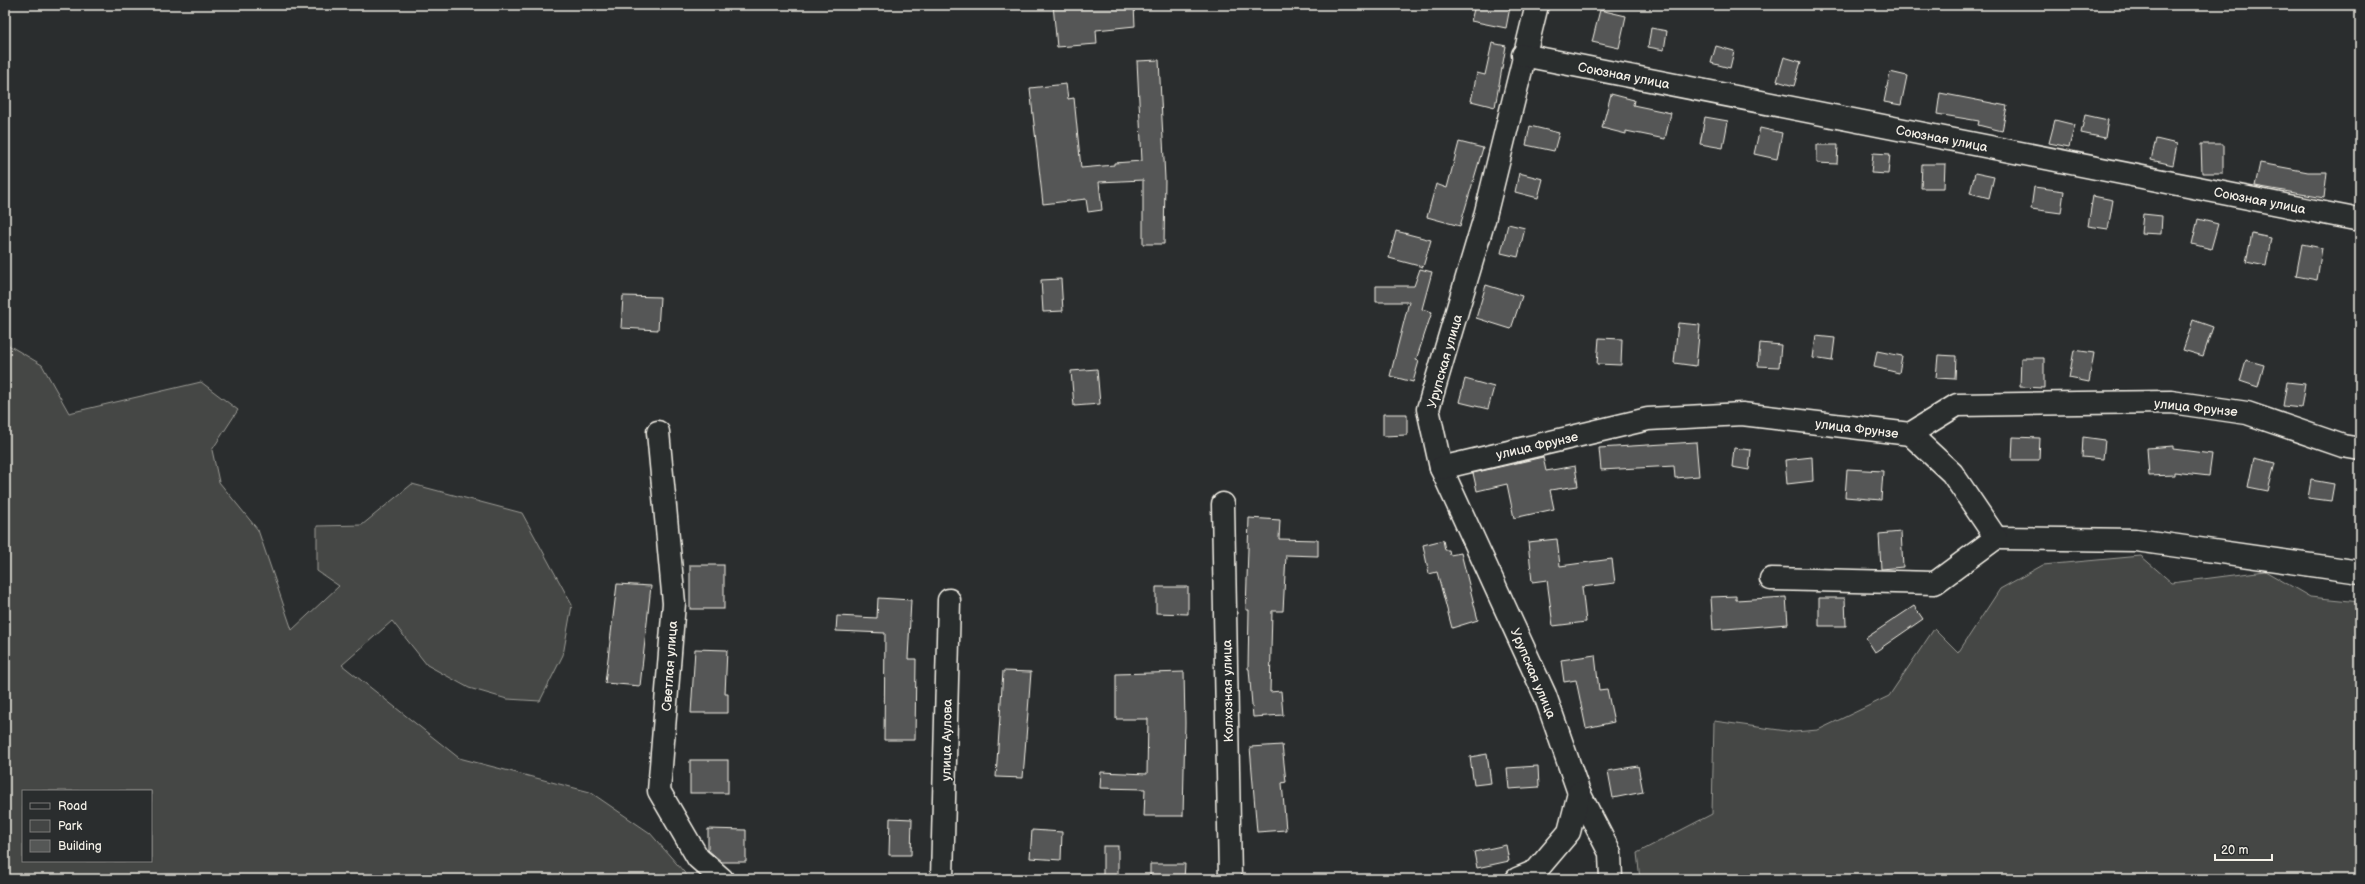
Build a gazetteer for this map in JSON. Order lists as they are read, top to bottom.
{
  "streets": {
    "street": [
      "Союзная улица",
      "Урупская улица",
      "улица Фрунзе",
      "Светлая улица",
      "Колхозная улица",
      "улица Аулова"
    ]
  },
  "crossings": [
    ["Союзная улица", "Урупская улица"],
    ["Урупская улица", "улица Фрунзе"]
  ],
  "legend": ["Road", "Park", "Building"],
  "scale_bar": "20 m"
}
